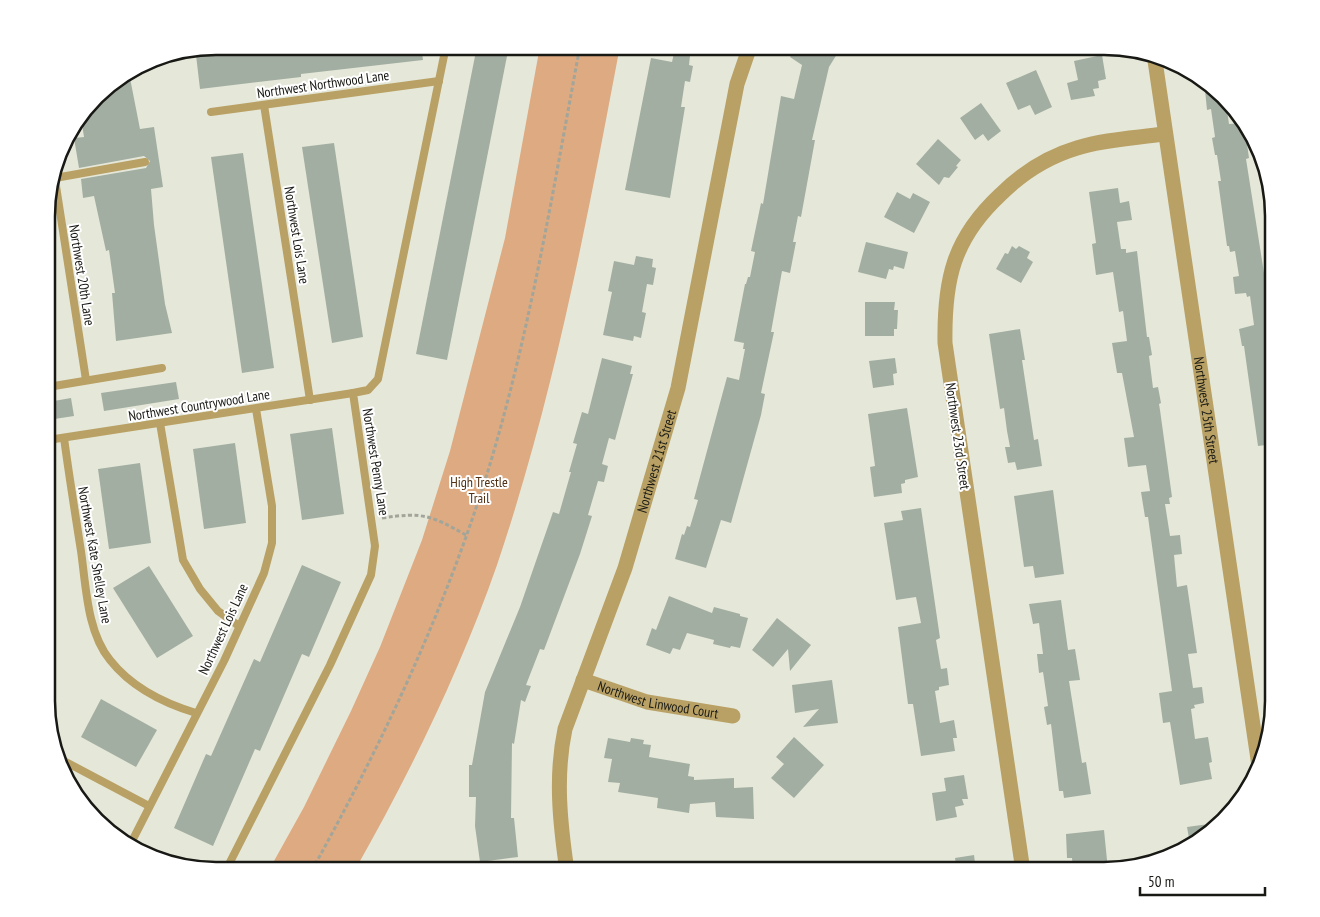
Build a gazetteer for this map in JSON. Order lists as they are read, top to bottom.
{
  "streets": {
    "street": [
      "Northwest 25th Street",
      "Northwest 23rd Street",
      "Northwest 21st Street",
      "Northwest Linwood Court"
    ],
    "lane": [
      "Northwest Northwood Lane",
      "Northwest Lois Lane",
      "Northwest 20th Lane",
      "Northwest Countrywood Lane",
      "Northwest Penny Lane",
      "Northwest Kate Shelley Lane"
    ]
  },
  "crossings": [
    ["Northwest Northwood Lane", "Northwest Lois Lane"],
    ["Northwest Northwood Lane", "Northwest Penny Lane"],
    ["Northwest Lois Lane", "Northwest Countrywood Lane"],
    ["Northwest Lois Lane", "Northwest Kate Shelley Lane"],
    ["Northwest Countrywood Lane", "Northwest Penny Lane"],
    ["Northwest Countrywood Lane", "Northwest Kate Shelley Lane"],
    ["Northwest 25th Street", "Northwest 23rd Street"],
    ["Northwest 21st Street", "Northwest Linwood Court"]
  ],
  "parks": ["High Trestle Trail"],
  "scale_bar": "50 m"
}
